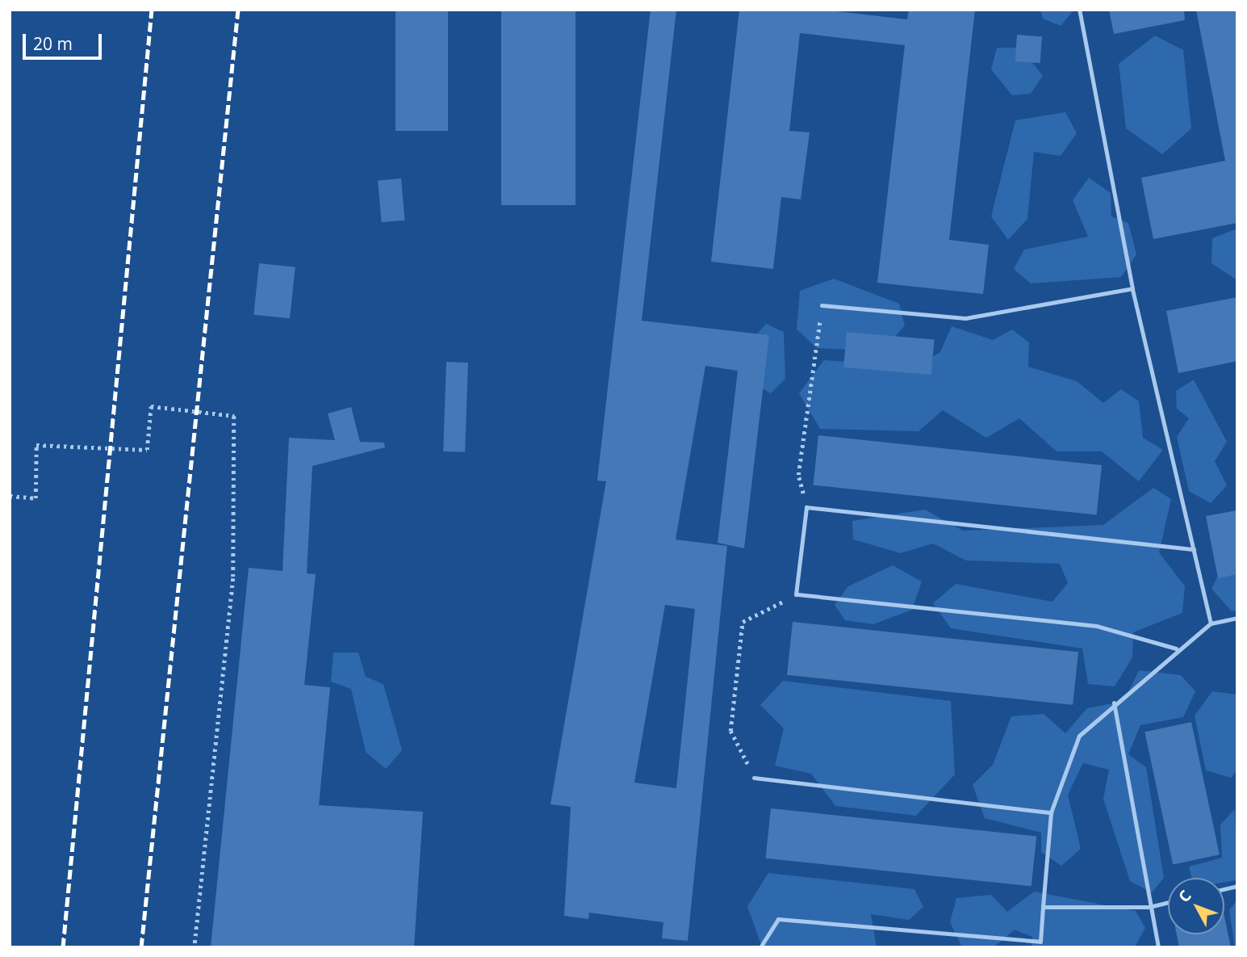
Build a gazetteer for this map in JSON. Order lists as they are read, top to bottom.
{
  "scale_bar": "20 m",
  "north": "top left"
}
